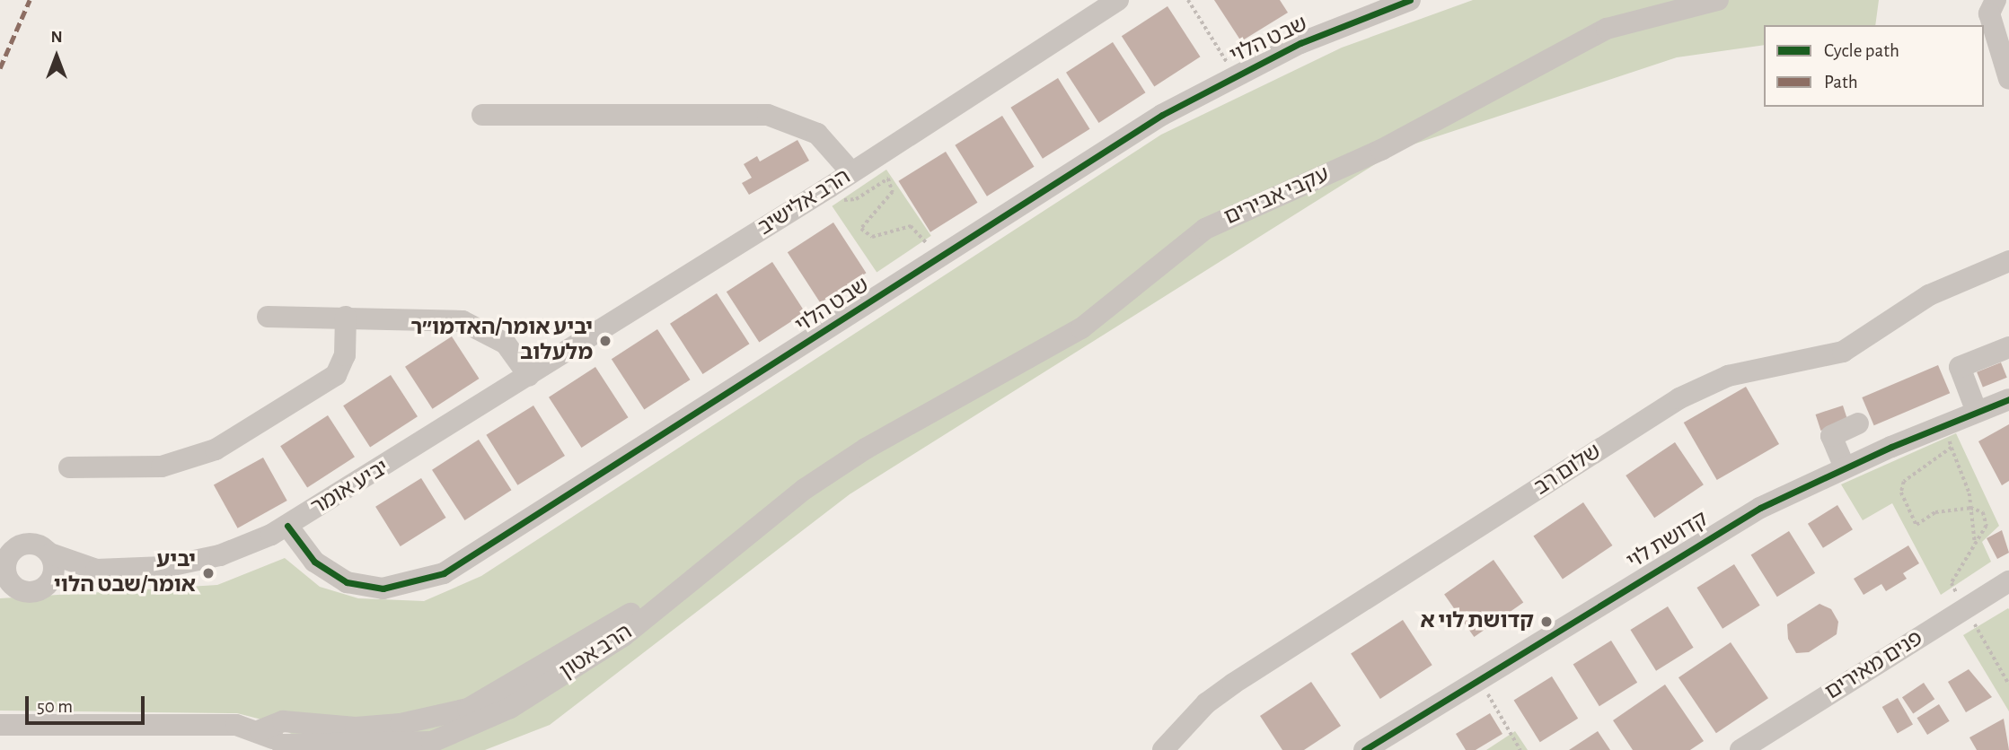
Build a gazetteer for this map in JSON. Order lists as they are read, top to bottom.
{
  "streets": {
    "street": [
      "שבט הלוי",
      "עקבי אבירים",
      "הרב אלישיב",
      "שלום רב",
      "יביע אומר",
      "קדושת לוי",
      "הרב אטון",
      "פנים מאירים"
    ]
  },
  "crossings": [
    ["שבט הלוי", "יביע אומר"],
    ["עקבי אבירים", "הרב אטון"],
    ["הרב אלישיב", "יביע אומר"]
  ],
  "places": ["יביע אומר/האדמו״ר מלעלוב", "יביע אומר/שבט הלוי", "קדושת לוי א"],
  "legend": ["Cycle path", "Path"],
  "scale_bar": "50 m",
  "north": "top"
}
